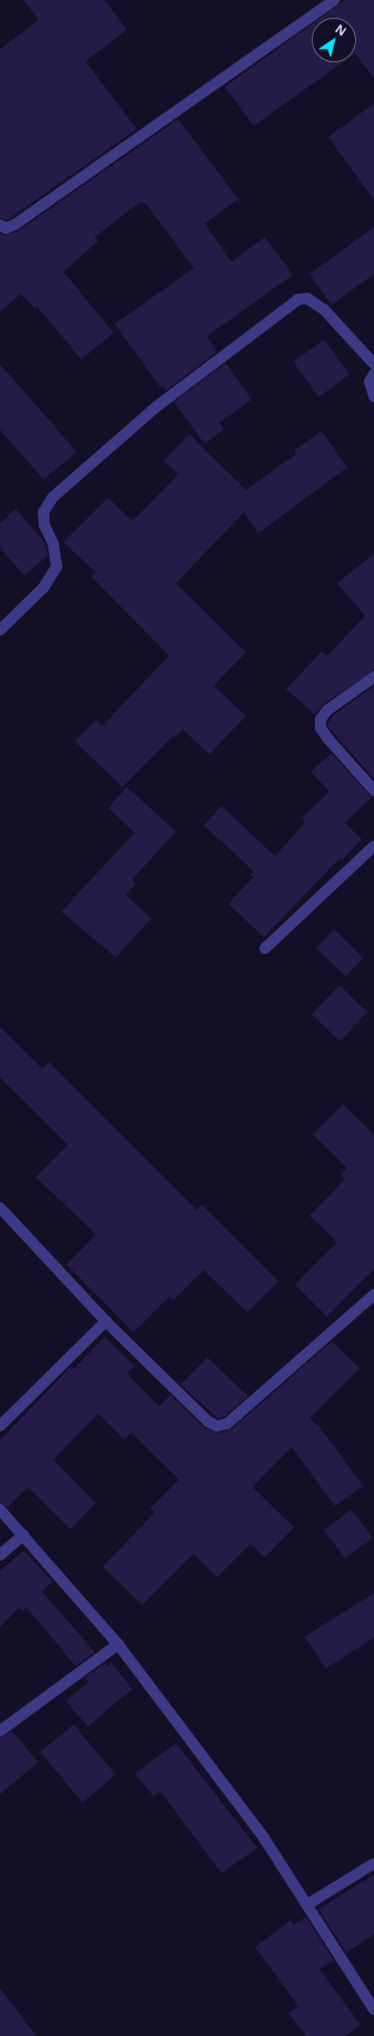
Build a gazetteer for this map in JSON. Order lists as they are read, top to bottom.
{
  "north": "top right"
}
